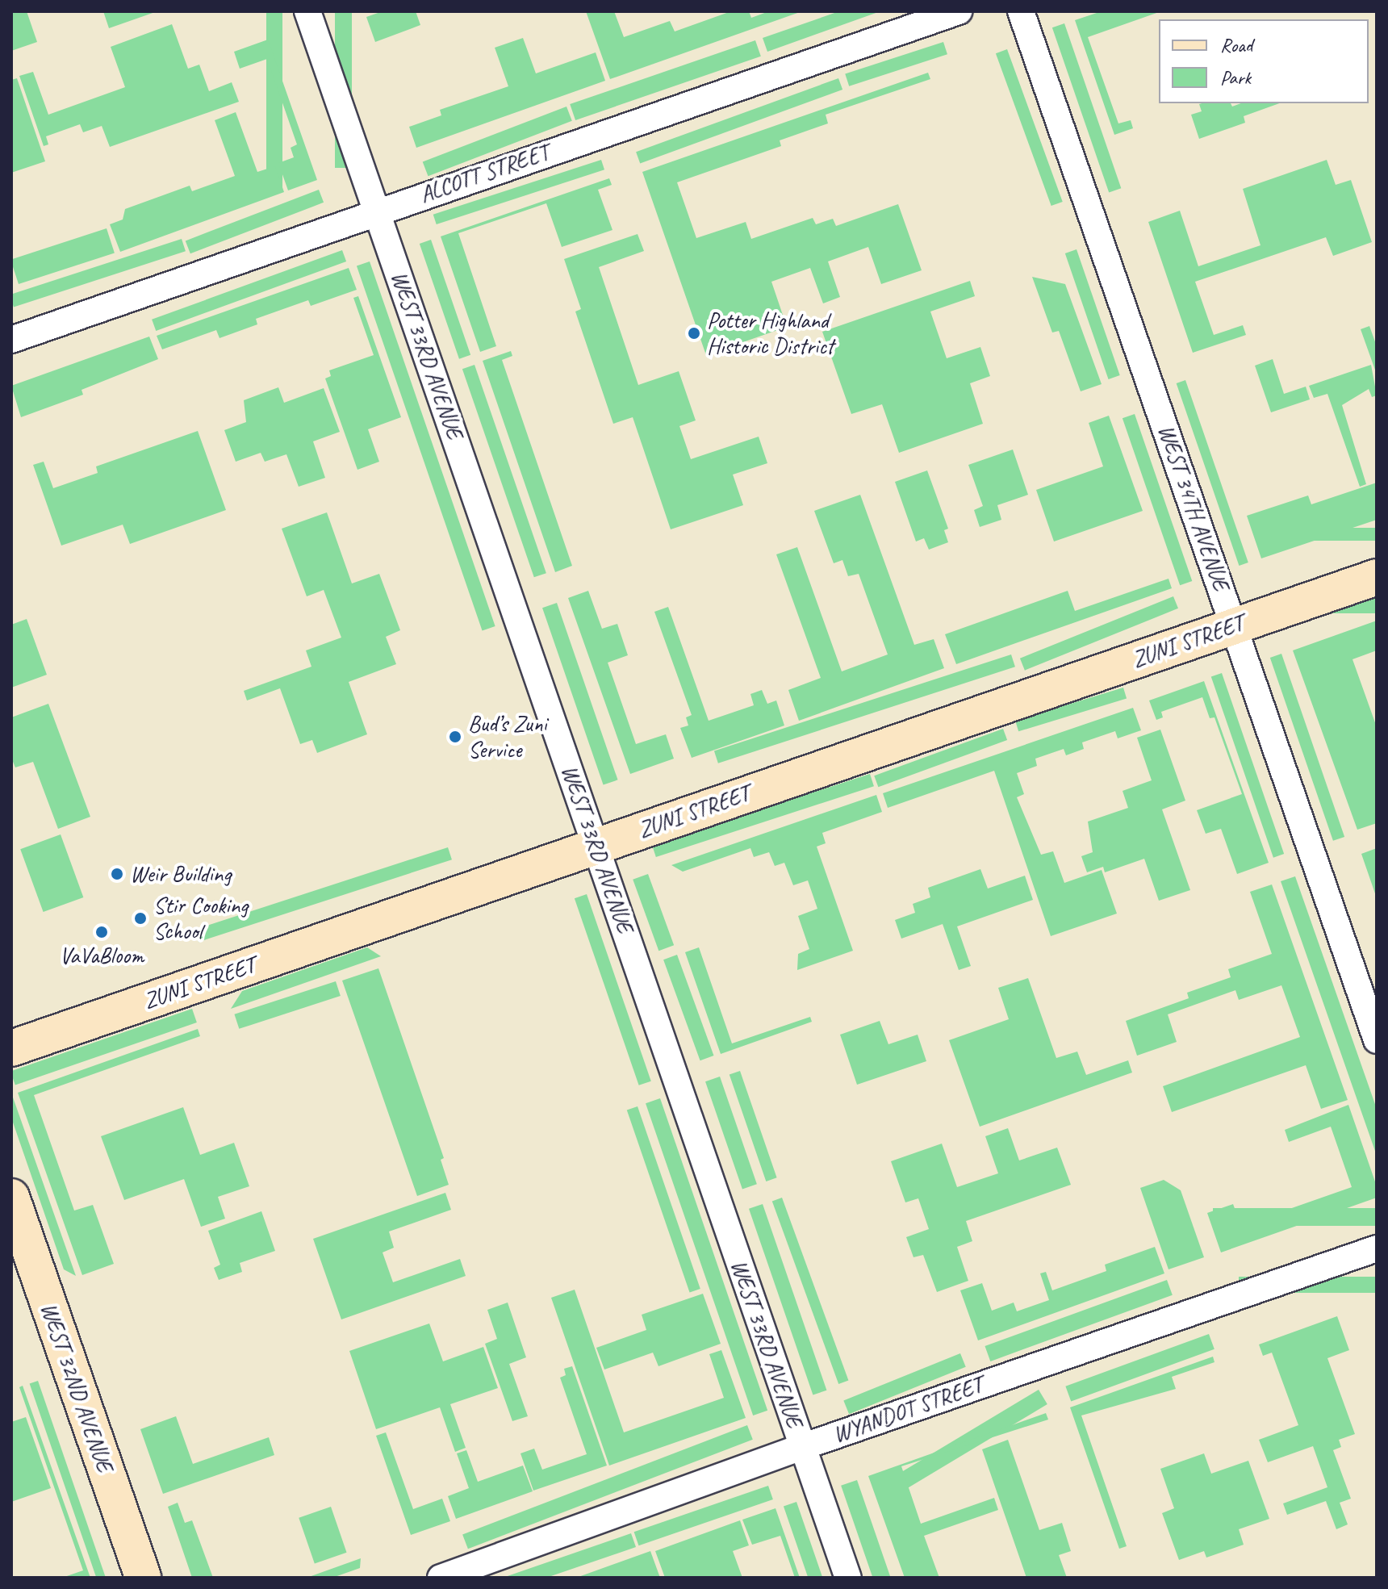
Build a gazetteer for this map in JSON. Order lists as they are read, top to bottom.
{
  "streets": {
    "street": [
      "ALCOTT STREET",
      "WEST 33RD AVENUE",
      "WEST 34TH AVENUE",
      "ZUNI STREET",
      "WEST 32ND AVENUE",
      "WYANDOT STREET"
    ]
  },
  "crossings": [
    ["ALCOTT STREET", "WEST 33RD AVENUE"],
    ["WEST 33RD AVENUE", "ZUNI STREET"],
    ["WEST 33RD AVENUE", "WYANDOT STREET"],
    ["WEST 34TH AVENUE", "ZUNI STREET"]
  ],
  "places": [
    "Potter Highland Historic District",
    "Bud’s Zuni Service",
    "Weir Building",
    "Stir Cooking School",
    "VaVaBloom"
  ],
  "legend": ["Road", "Park"]
}
